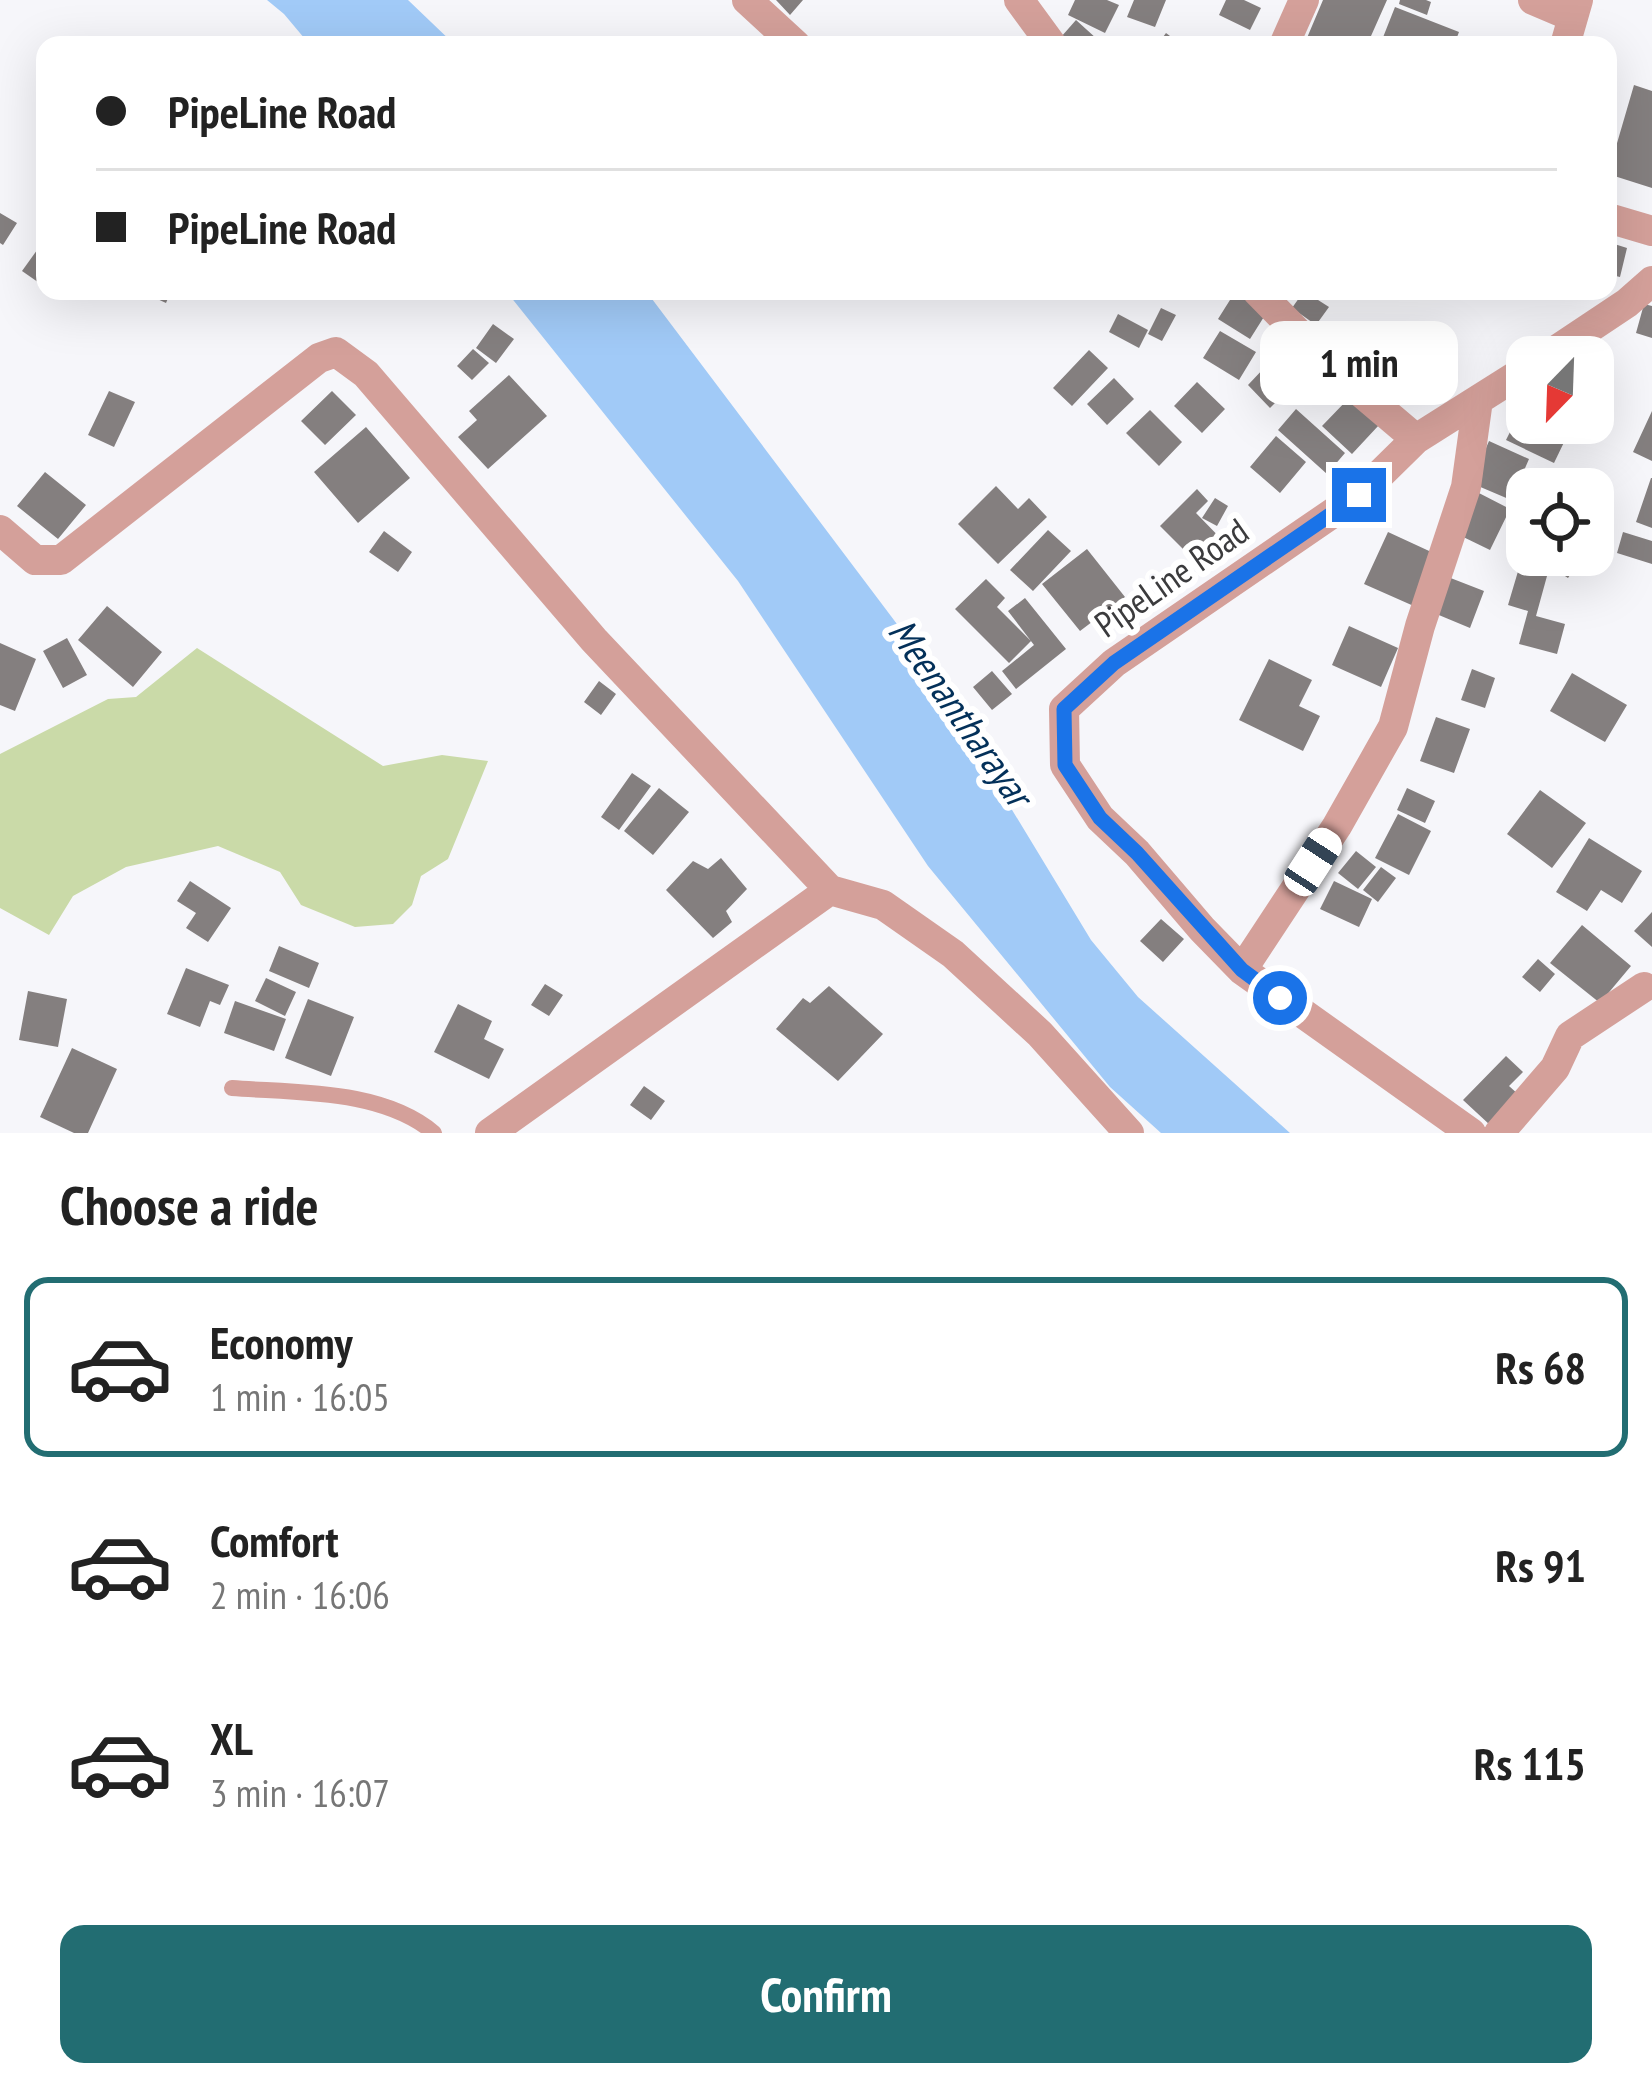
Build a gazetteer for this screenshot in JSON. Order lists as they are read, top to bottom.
{
  "streets": {
    "street": ["PipeLine Road"]
  },
  "water": ["Meenantharayar"],
  "north": "bottom left",
  "page": {
    "banner": ["PipeLine Road", "PipeLine Road"],
    "bubble": "1 min",
    "heading": "Choose a ride",
    "list": [
      {
        "name": "Economy",
        "note": "1 min · 16:05",
        "value": "Rs 68"
      },
      {
        "name": "Comfort",
        "note": "2 min · 16:06",
        "value": "Rs 91"
      },
      {
        "name": "XL",
        "note": "3 min · 16:07",
        "value": "Rs 115"
      }
    ],
    "buttons": "Confirm"
  }
}
